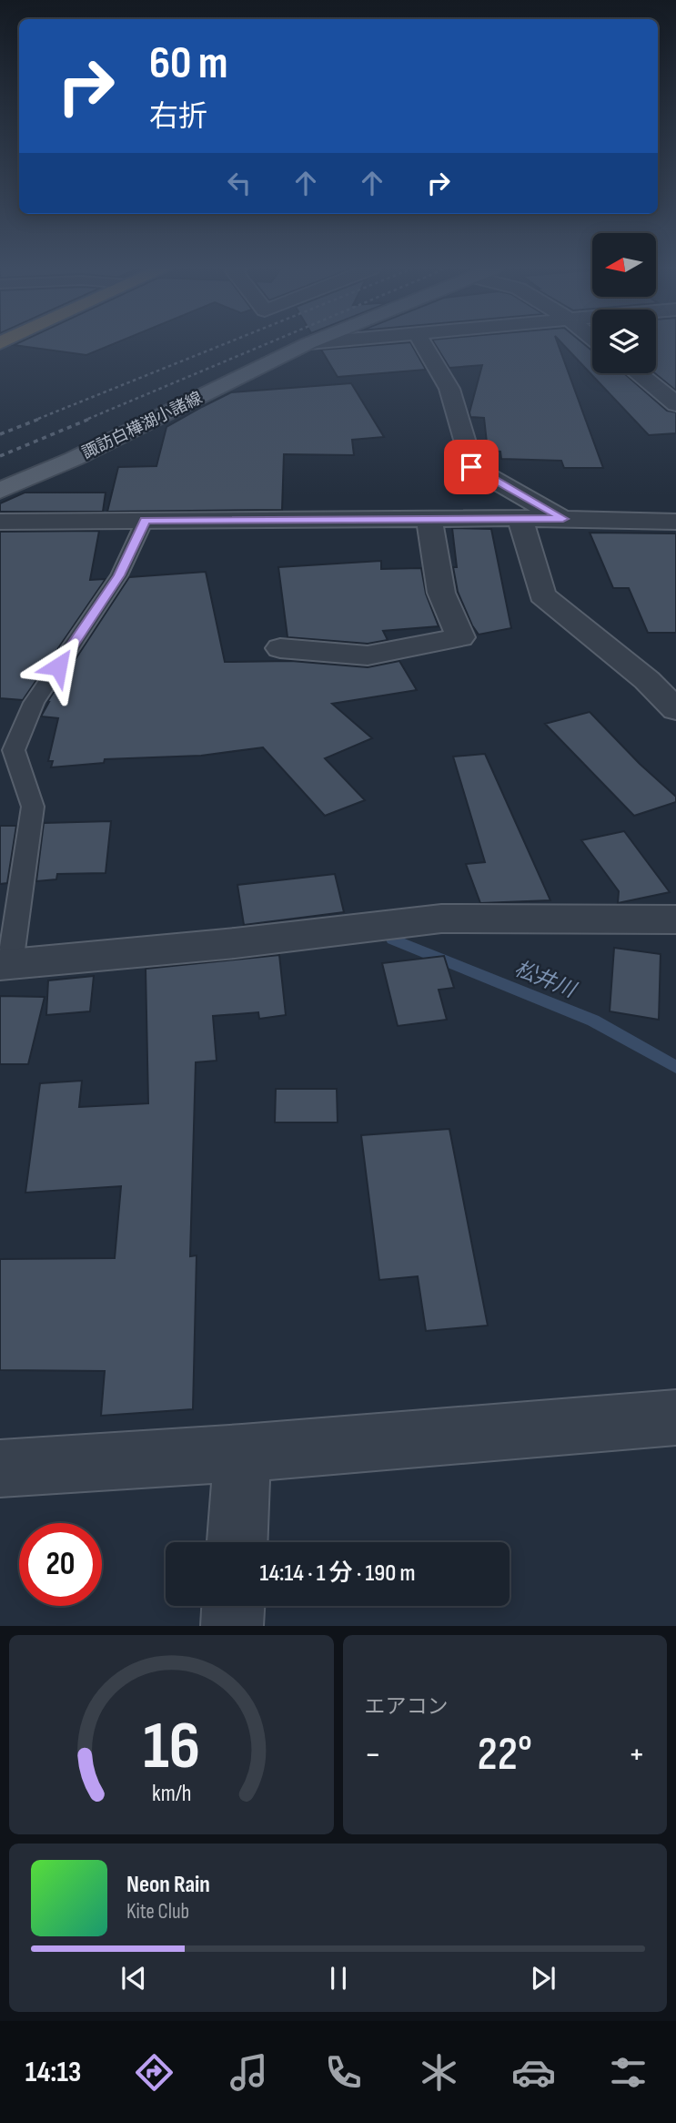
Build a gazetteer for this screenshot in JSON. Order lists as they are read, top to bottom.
{
  "streets": {
    "main road": ["諏訪白樺湖小諸線"]
  },
  "water": ["松井川"],
  "north": "left",
  "page": {
    "turn": ["60 m", "右折"],
    "limit": "20",
    "trip": "14:14 · 1 分 · 190 m",
    "tile": "エアコン",
    "heat": ["−", "22°", "+"],
    "song": ["Neon Rain", "Kite Club"],
    "tabs": "14:13",
    "gauge": ["16", "km/h"]
  }
}
